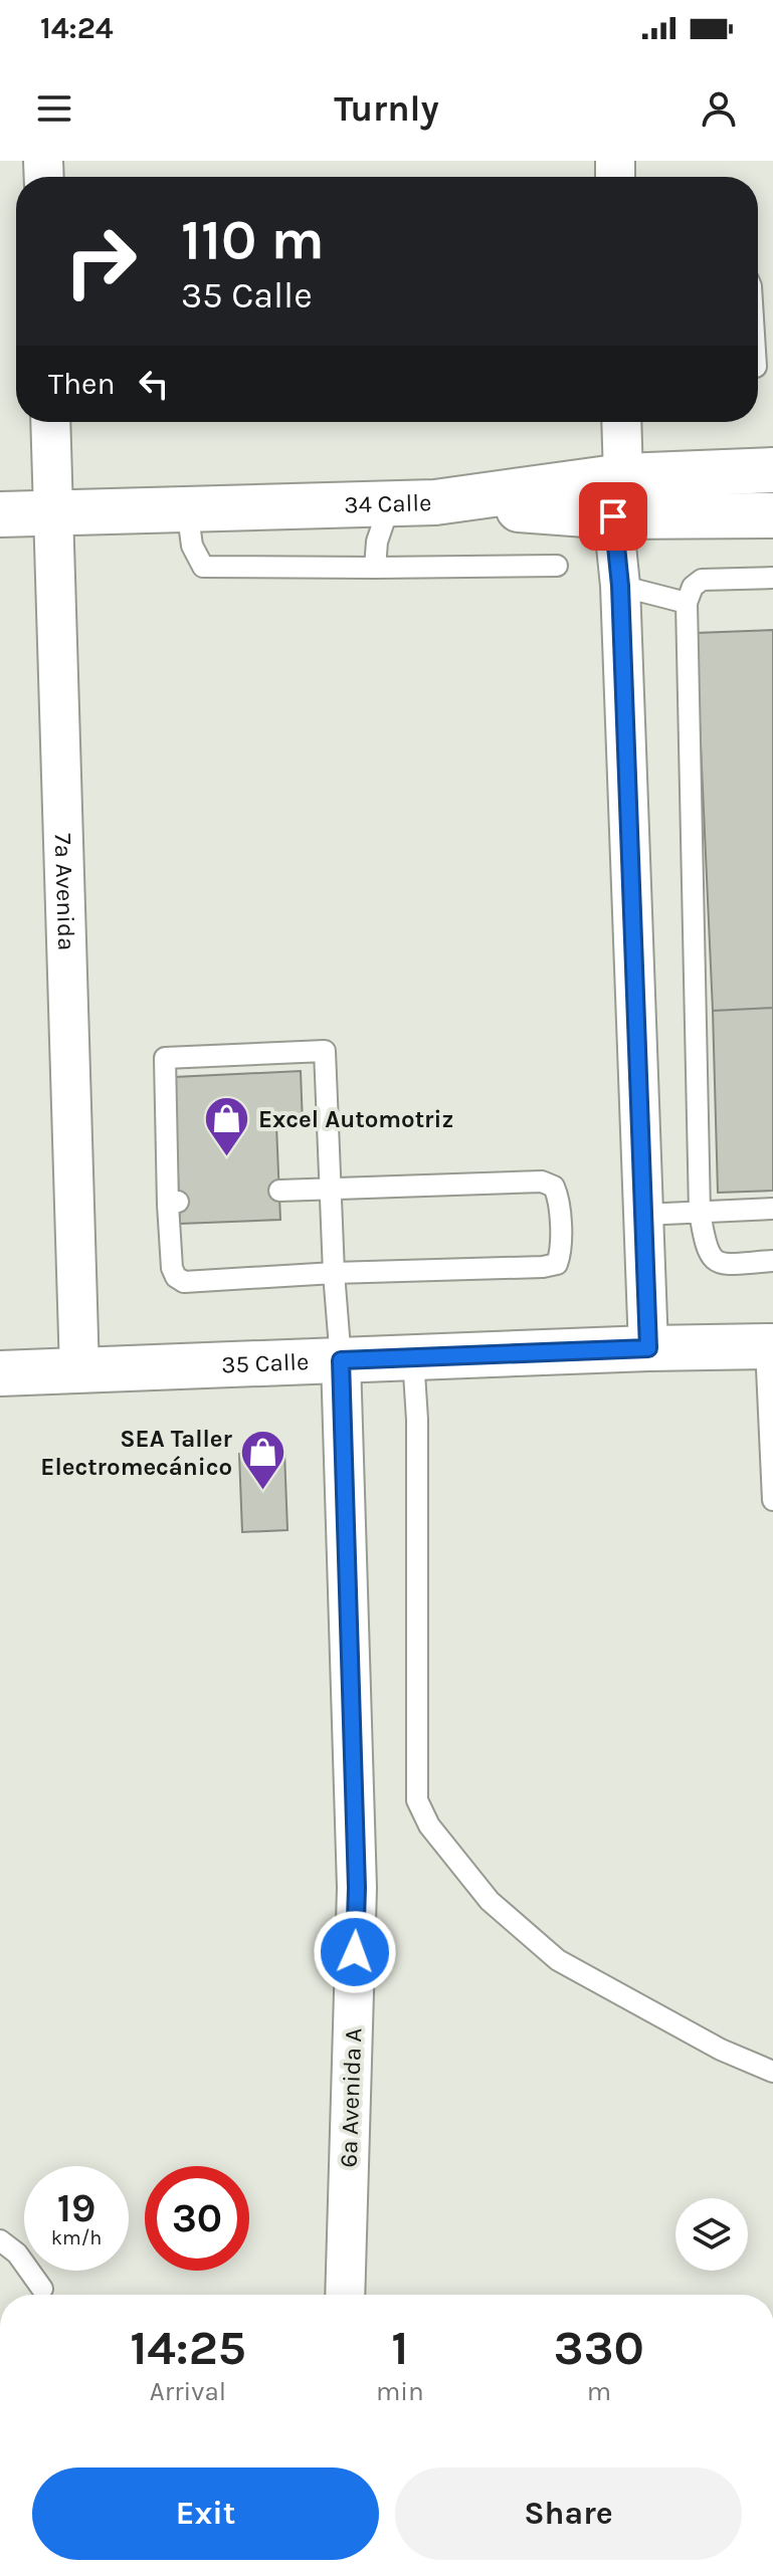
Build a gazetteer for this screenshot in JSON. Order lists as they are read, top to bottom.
{
  "streets": {
    "main road": ["34 Calle", "35 Calle"],
    "street": ["7a Avenida", "6a Avenida A"]
  },
  "crossings": [
    ["34 Calle", "7a Avenida"],
    ["7a Avenida", "35 Calle"],
    ["35 Calle", "6a Avenida A"]
  ],
  "places": {
    "shop": ["Excel Automotriz", "SEA Taller Electromecánico"]
  },
  "page": {
    "status": "14:24",
    "header": "Turnly",
    "turn": ["110 m", "35 Calle"],
    "then": "Then",
    "speed": "19 km/h",
    "limit": "30",
    "eta": [
      "14:25",
      "Arrival",
      "1",
      "min",
      "330",
      "m"
    ],
    "buttons": ["Exit", "Share"]
  }
}
